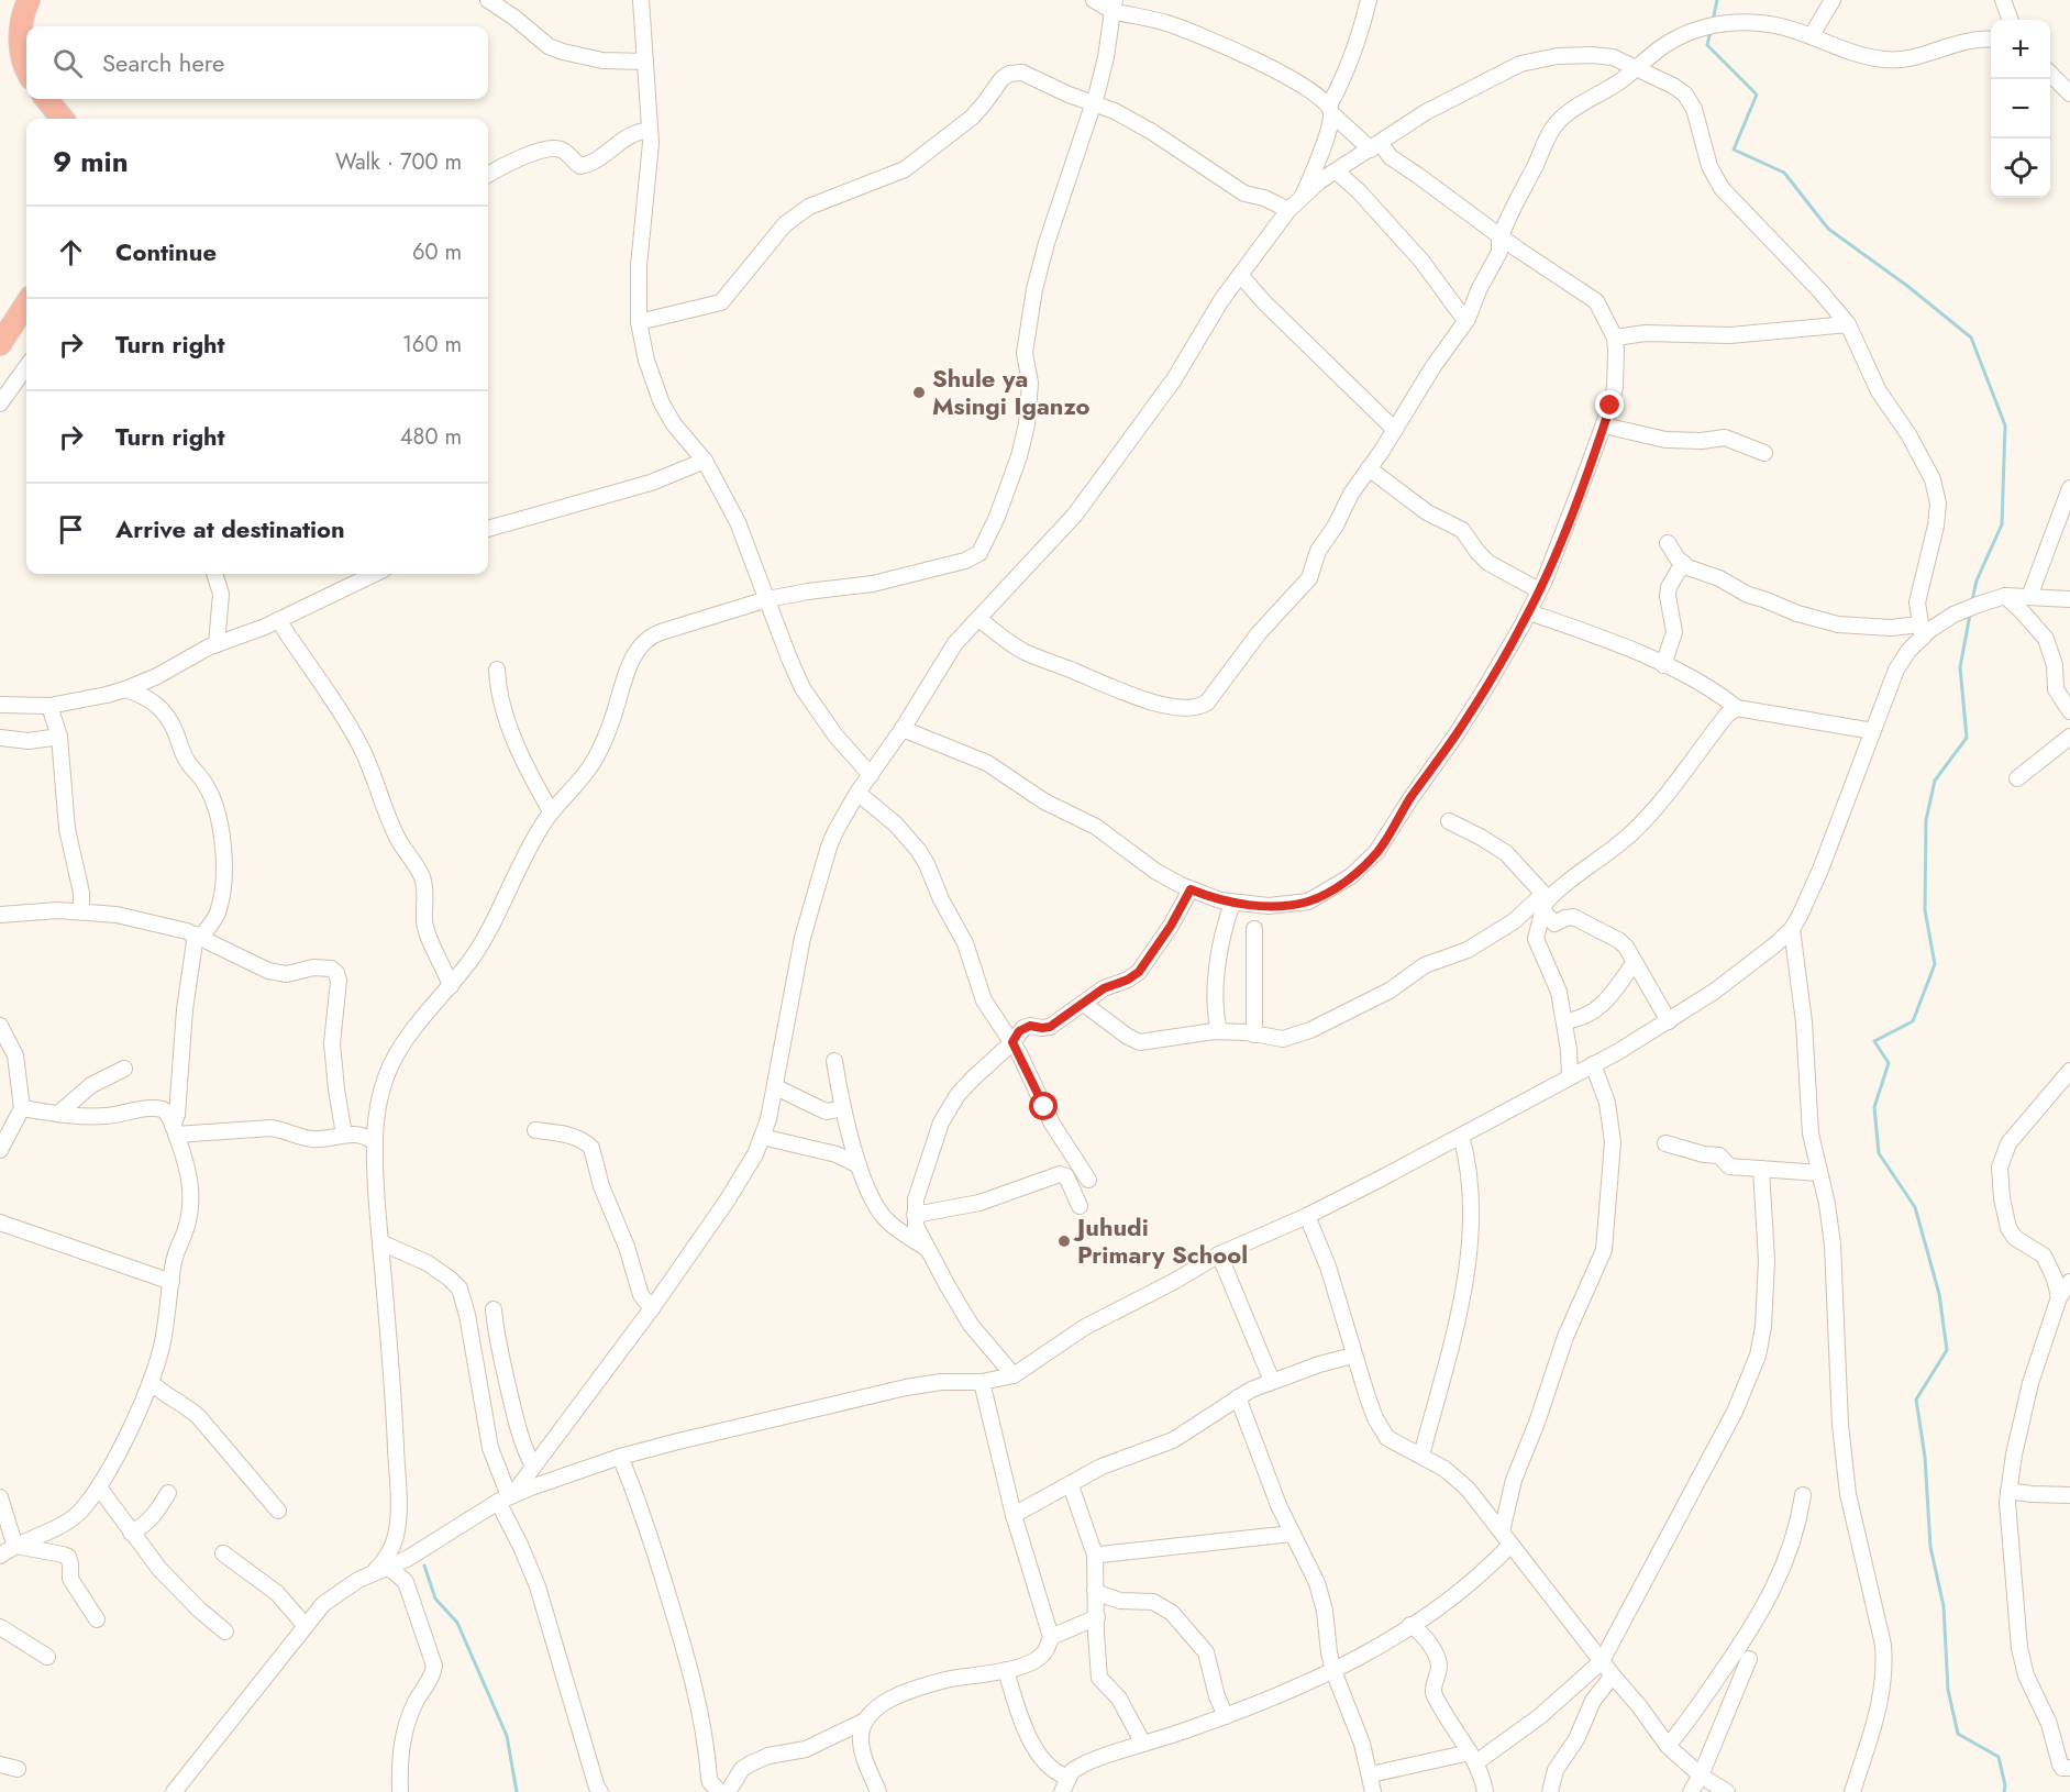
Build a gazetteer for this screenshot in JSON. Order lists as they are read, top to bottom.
{
  "places": ["Shule ya Msingi Iganzo", "Juhudi Primary School"],
  "page": {
    "map_buttons": ["+", "−"],
    "search": "Search here",
    "heading": ["9 min", "Walk · 700 m"],
    "list": [
      ["Continue", "60 m"],
      ["Turn right", "160 m"],
      ["Turn right", "480 m"],
      "Arrive at destination"
    ]
  }
}
